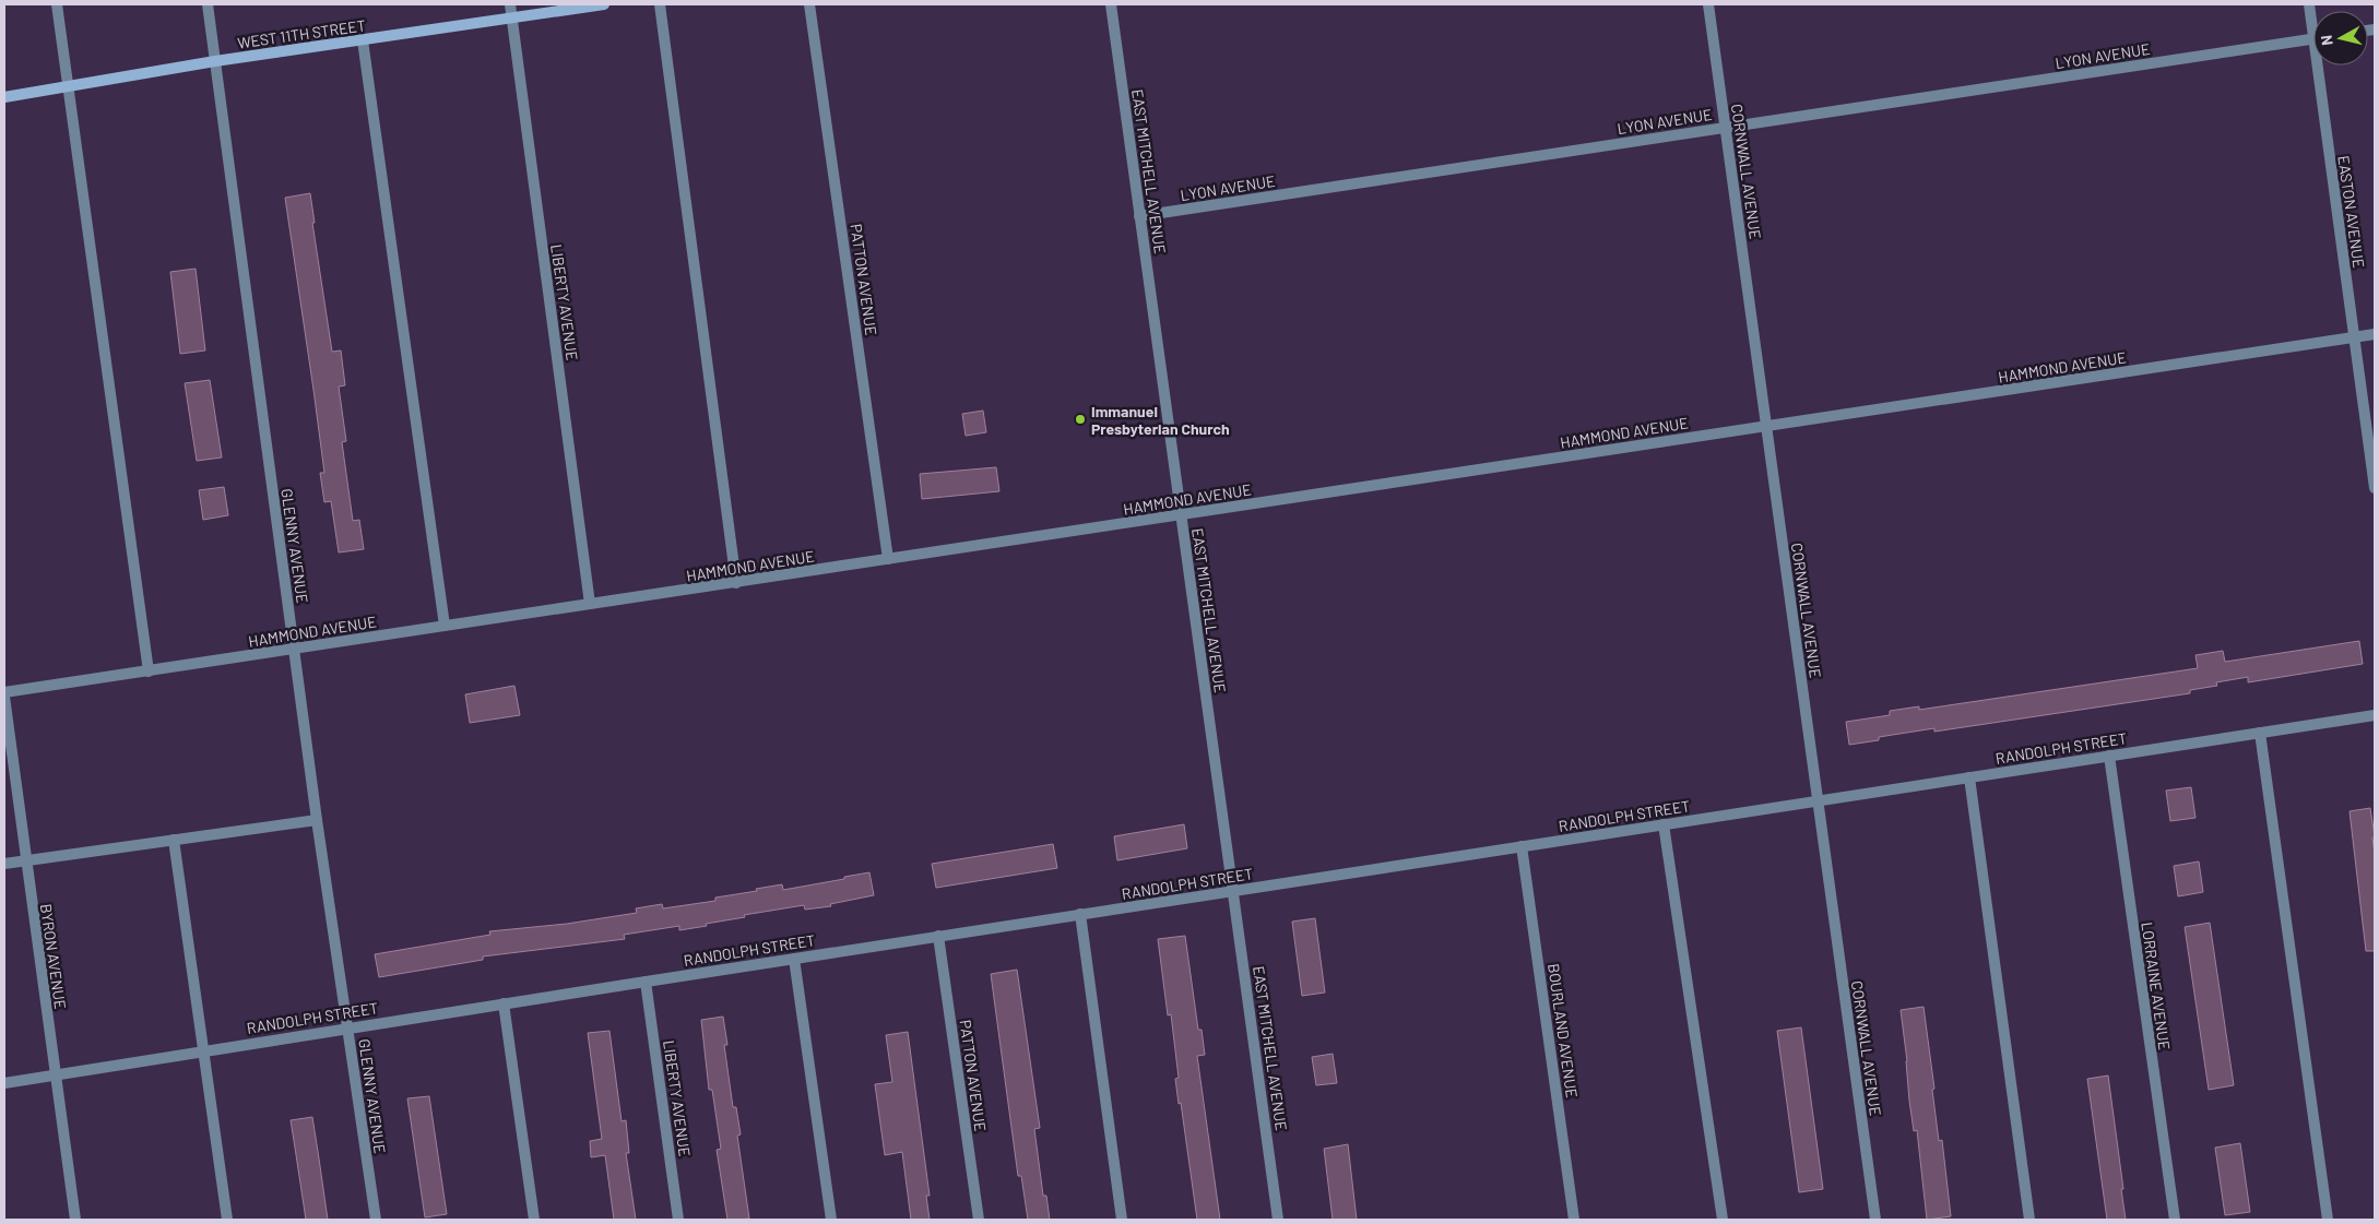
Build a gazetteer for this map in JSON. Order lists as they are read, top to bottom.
{
  "streets": {
    "main road": ["WEST 11TH STREET"],
    "street": [
      "LYON AVENUE",
      "EAST MITCHELL AVENUE",
      "CORNWALL AVENUE",
      "EASTON AVENUE",
      "PATTON AVENUE",
      "LIBERTY AVENUE",
      "HAMMOND AVENUE",
      "GLENNY AVENUE",
      "RANDOLPH STREET",
      "BYRON AVENUE",
      "LORRAINE AVENUE",
      "BOURLAND AVENUE"
    ]
  },
  "crossings": [
    ["WEST 11TH STREET", "LIBERTY AVENUE"],
    ["WEST 11TH STREET", "GLENNY AVENUE"],
    ["LYON AVENUE", "EAST MITCHELL AVENUE"],
    ["LYON AVENUE", "CORNWALL AVENUE"],
    ["EAST MITCHELL AVENUE", "HAMMOND AVENUE"],
    ["EAST MITCHELL AVENUE", "RANDOLPH STREET"],
    ["CORNWALL AVENUE", "HAMMOND AVENUE"],
    ["CORNWALL AVENUE", "RANDOLPH STREET"],
    ["EASTON AVENUE", "HAMMOND AVENUE"],
    ["PATTON AVENUE", "HAMMOND AVENUE"],
    ["PATTON AVENUE", "RANDOLPH STREET"],
    ["LIBERTY AVENUE", "HAMMOND AVENUE"],
    ["LIBERTY AVENUE", "RANDOLPH STREET"],
    ["HAMMOND AVENUE", "GLENNY AVENUE"],
    ["HAMMOND AVENUE", "BYRON AVENUE"],
    ["GLENNY AVENUE", "RANDOLPH STREET"],
    ["RANDOLPH STREET", "BYRON AVENUE"],
    ["RANDOLPH STREET", "LORRAINE AVENUE"],
    ["RANDOLPH STREET", "BOURLAND AVENUE"]
  ],
  "places": ["Immanuel Presbyterian Church"],
  "north": "left"
}
